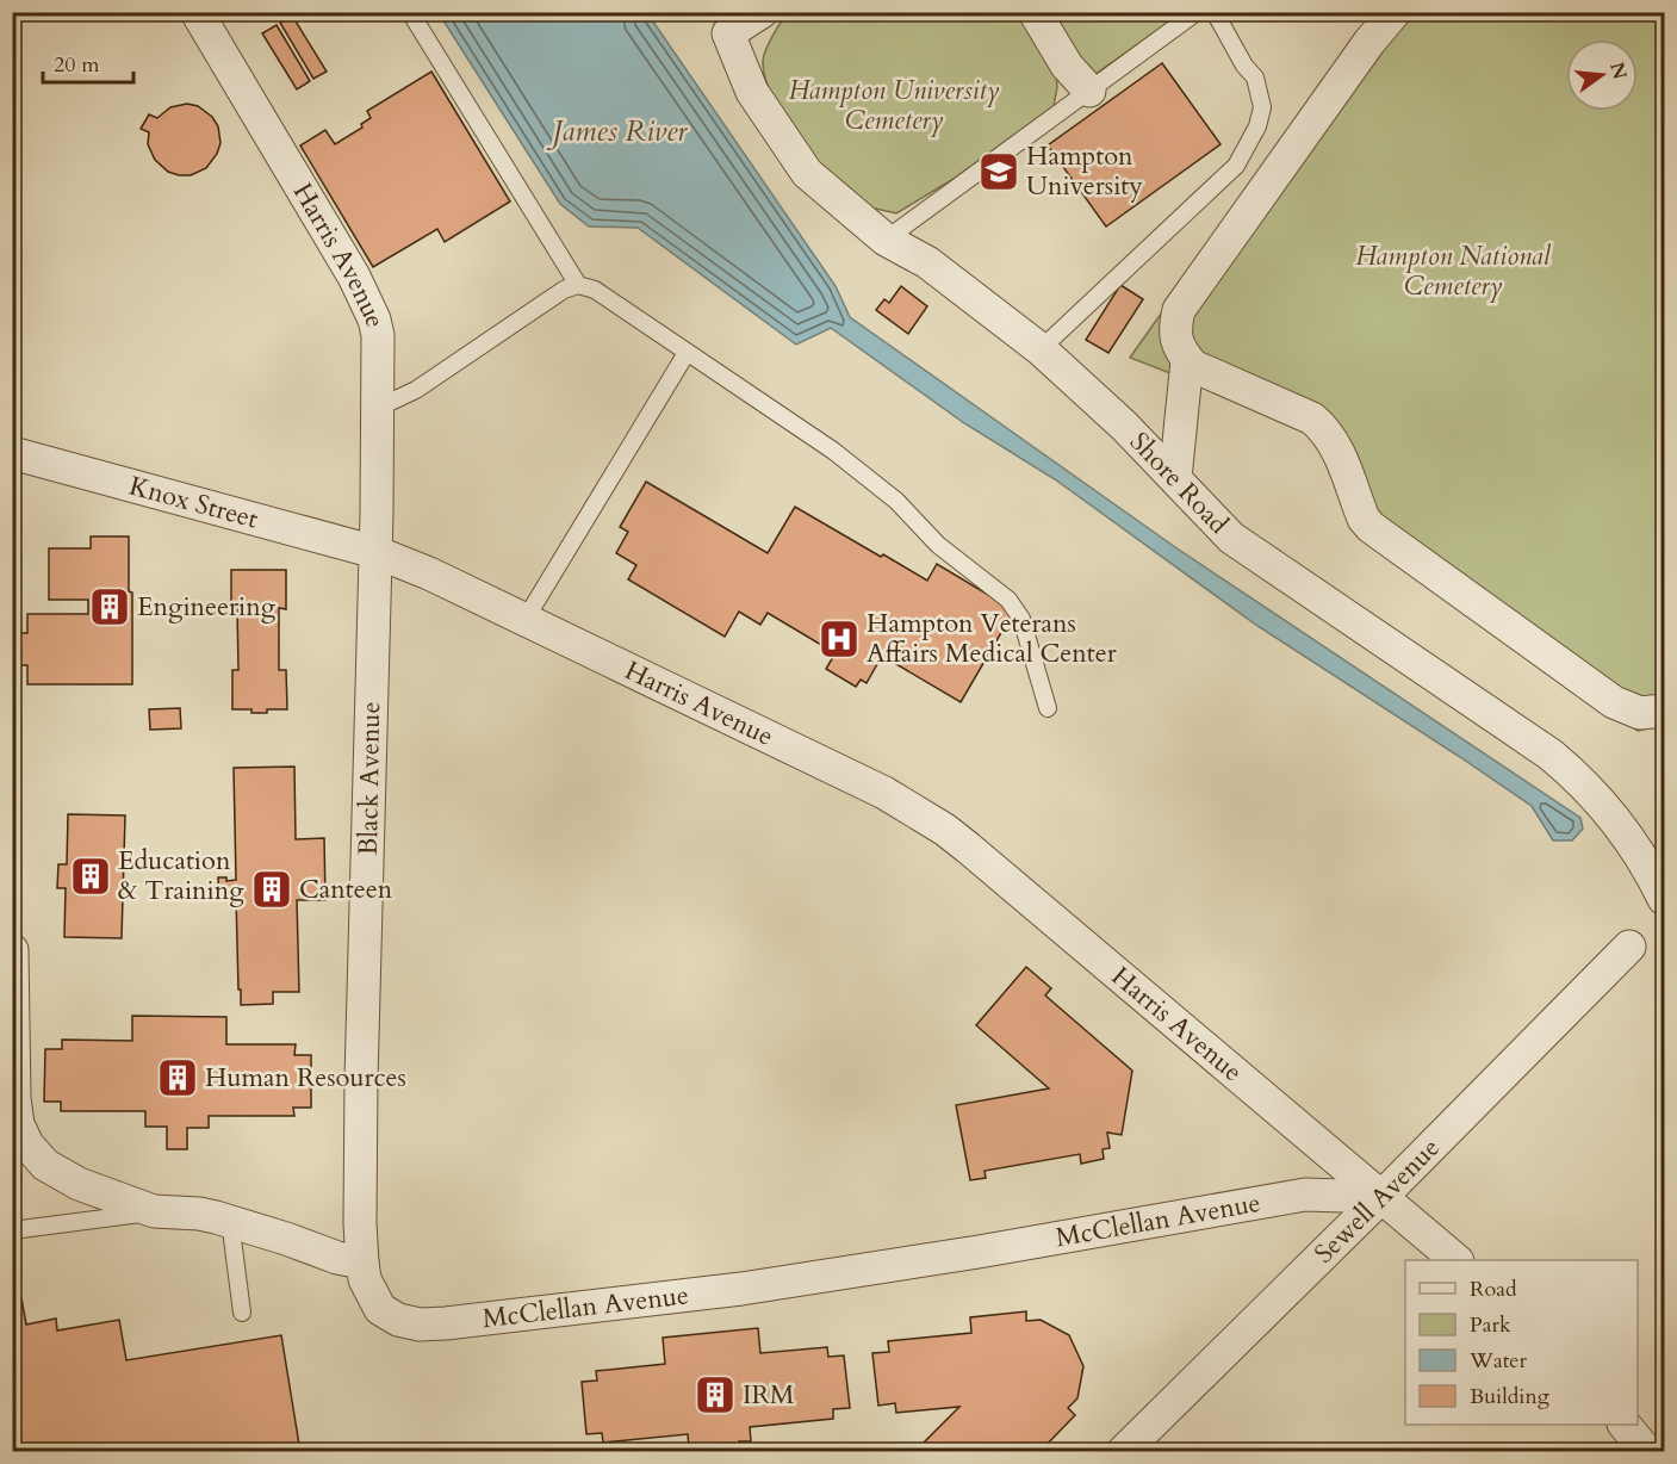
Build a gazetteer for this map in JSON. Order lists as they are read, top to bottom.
{
  "streets": {
    "street": [
      "Harris Avenue",
      "Shore Road",
      "Knox Street",
      "Black Avenue",
      "Sewell Avenue",
      "McClellan Avenue"
    ]
  },
  "crossings": [
    ["Harris Avenue", "Knox Street"],
    ["Harris Avenue", "Black Avenue"],
    ["Harris Avenue", "Sewell Avenue"],
    ["Harris Avenue", "McClellan Avenue"],
    ["Knox Street", "Black Avenue"],
    ["Black Avenue", "McClellan Avenue"],
    ["Sewell Avenue", "McClellan Avenue"]
  ],
  "water": ["James River"],
  "parks": ["Hampton University Cemetery", "Hampton National Cemetery"],
  "places": {
    "school or university": ["Hampton University"],
    "building": [
      "Engineering",
      "Education & Training",
      "Canteen",
      "Human Resources",
      "IRM"
    ],
    "hospital": ["Hampton Veterans Affairs Medical Center"]
  },
  "legend": [
    "Road",
    "Park",
    "Water",
    "Building"
  ],
  "scale_bar": "20 m",
  "north": "right"
}
